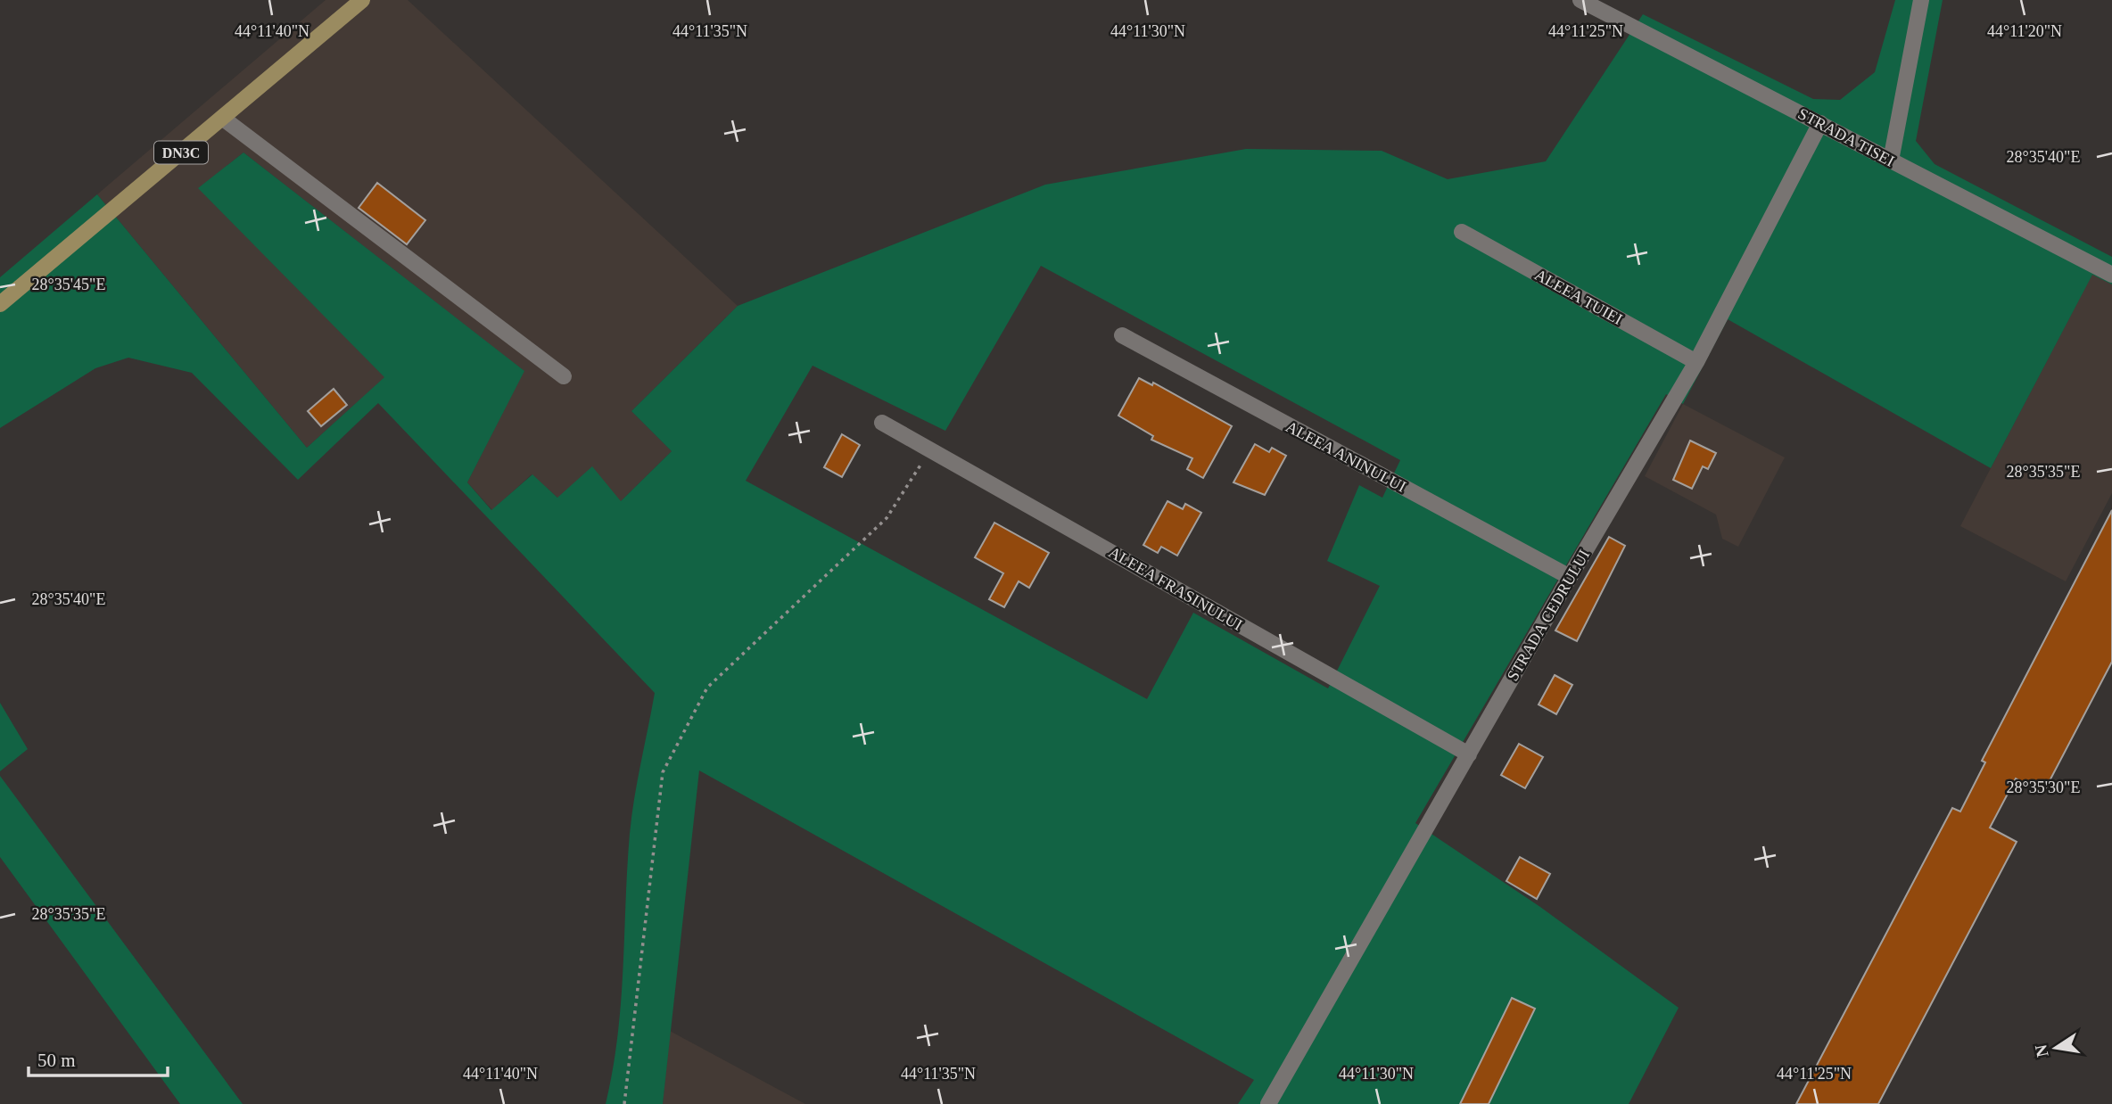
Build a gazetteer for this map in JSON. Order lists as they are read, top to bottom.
{
  "streets": {
    "main road": ["DN3C"],
    "lane": [
      "STRADA TISEI",
      "ALEEA TUIEI",
      "ALEEA ANINULUI",
      "ALEEA FRASINULUI",
      "STRADA CEDRULUI"
    ]
  },
  "crossings": [
    ["STRADA TISEI", "STRADA CEDRULUI"],
    ["ALEEA TUIEI", "STRADA CEDRULUI"],
    ["ALEEA ANINULUI", "STRADA CEDRULUI"],
    ["ALEEA FRASINULUI", "STRADA CEDRULUI"]
  ],
  "scale_bar": "50 m",
  "north": "left",
  "coordinates": [
    "44°11'40\"N",
    "44°11'35\"N",
    "44°11'30\"N",
    "44°11'25\"N",
    "44°11'20\"N",
    "28°35'40\"E",
    "28°35'45\"E",
    "28°35'35\"E",
    "28°35'30\"E"
  ]
}
